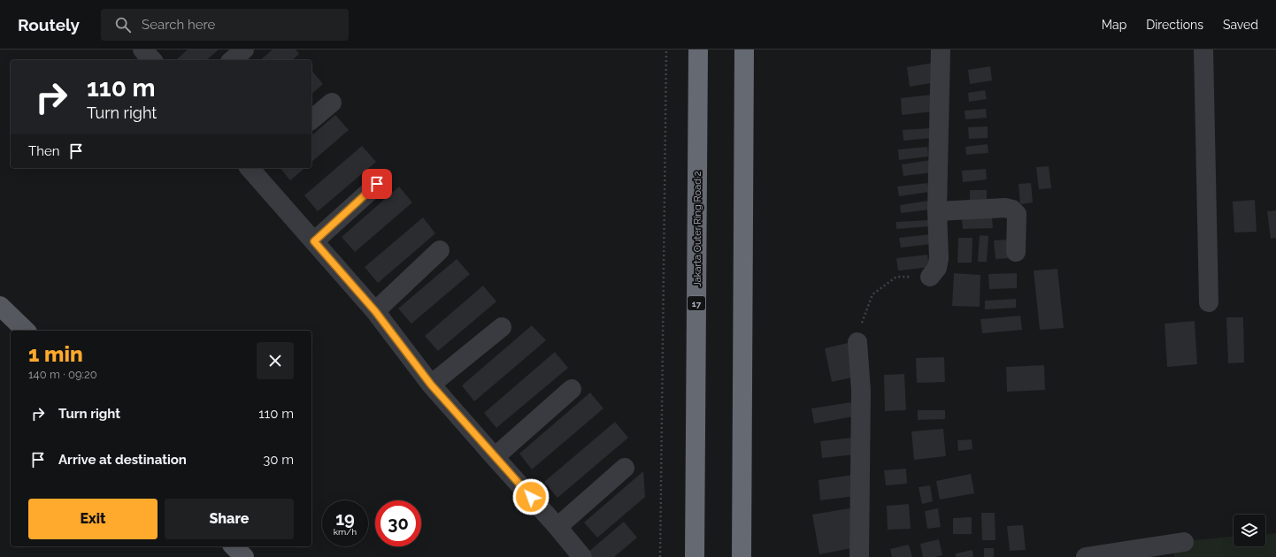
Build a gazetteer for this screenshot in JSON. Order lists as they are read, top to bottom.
{
  "streets": {
    "highway": ["Jakarta Outer Ring Road 2", "17"]
  },
  "page": {
    "header": "Routely",
    "search": "Search here",
    "nav": ["Map", "Directions", "Saved"],
    "turn": ["110 m", "Turn right"],
    "then": "Then",
    "heading": ["1 min", "140 m · 09:20"],
    "list": [
      {
        "name": "Turn right",
        "value": "110 m"
      },
      {
        "name": "Arrive at destination",
        "value": "30 m"
      }
    ],
    "buttons": ["Exit", "Share"],
    "speed": "19 km/h",
    "limit": "30"
  }
}
